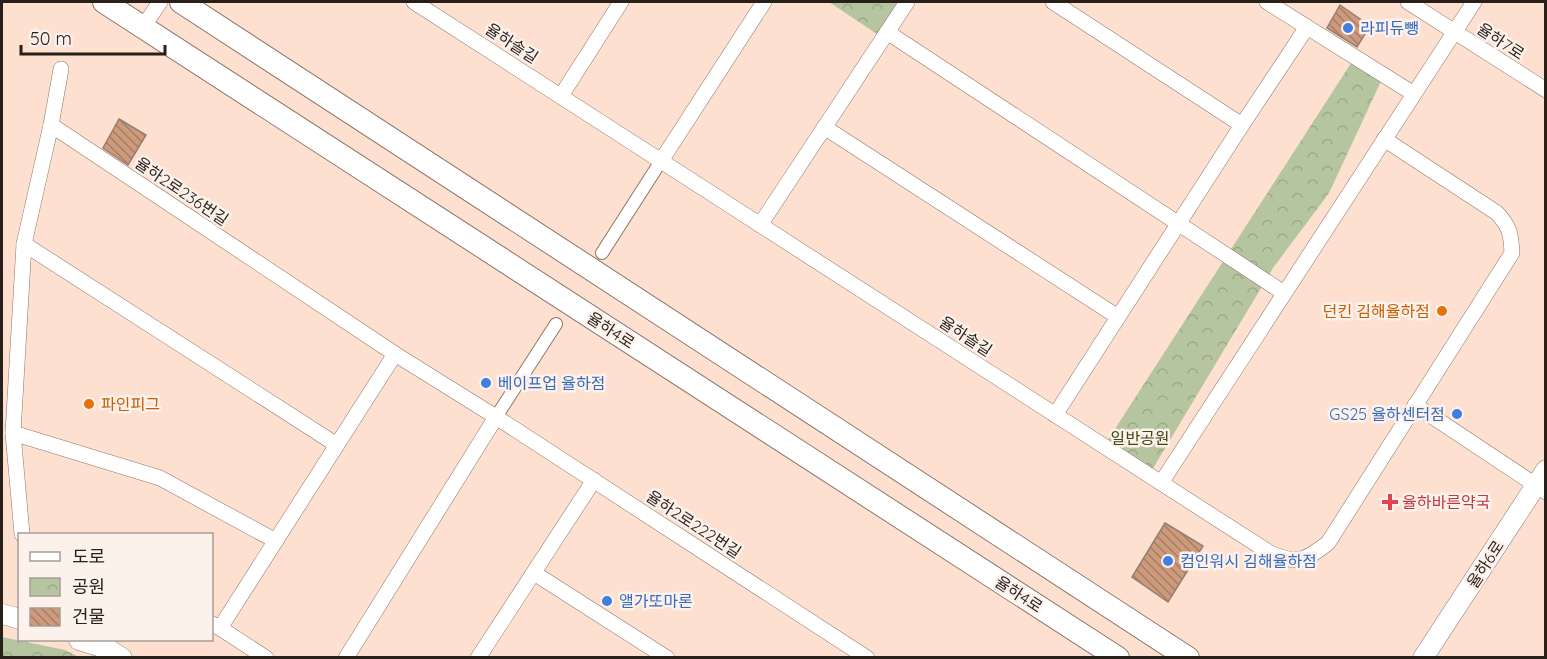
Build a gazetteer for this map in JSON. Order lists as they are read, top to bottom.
{
  "streets": {
    "main road": ["율하4로"],
    "street": [
      "율하7로",
      "율하솔길",
      "율하2로236번길",
      "율하2로222번길",
      "율하6로"
    ]
  },
  "crossings": [
    ["율하2로236번길", "율하2로222번길"]
  ],
  "parks": ["일반공원"],
  "places": {
    "other": [
      "라피듀뺑",
      "던킨 김해율하점",
      "베이프업 율하점",
      "파인피그",
      "GS25 율하센터점",
      "컴인워시 김해율하점",
      "앨가또마론"
    ],
    "health": ["율하바른약국"]
  },
  "legend": ["도로", "공원", "건물"],
  "scale_bar": "50 m"
}
